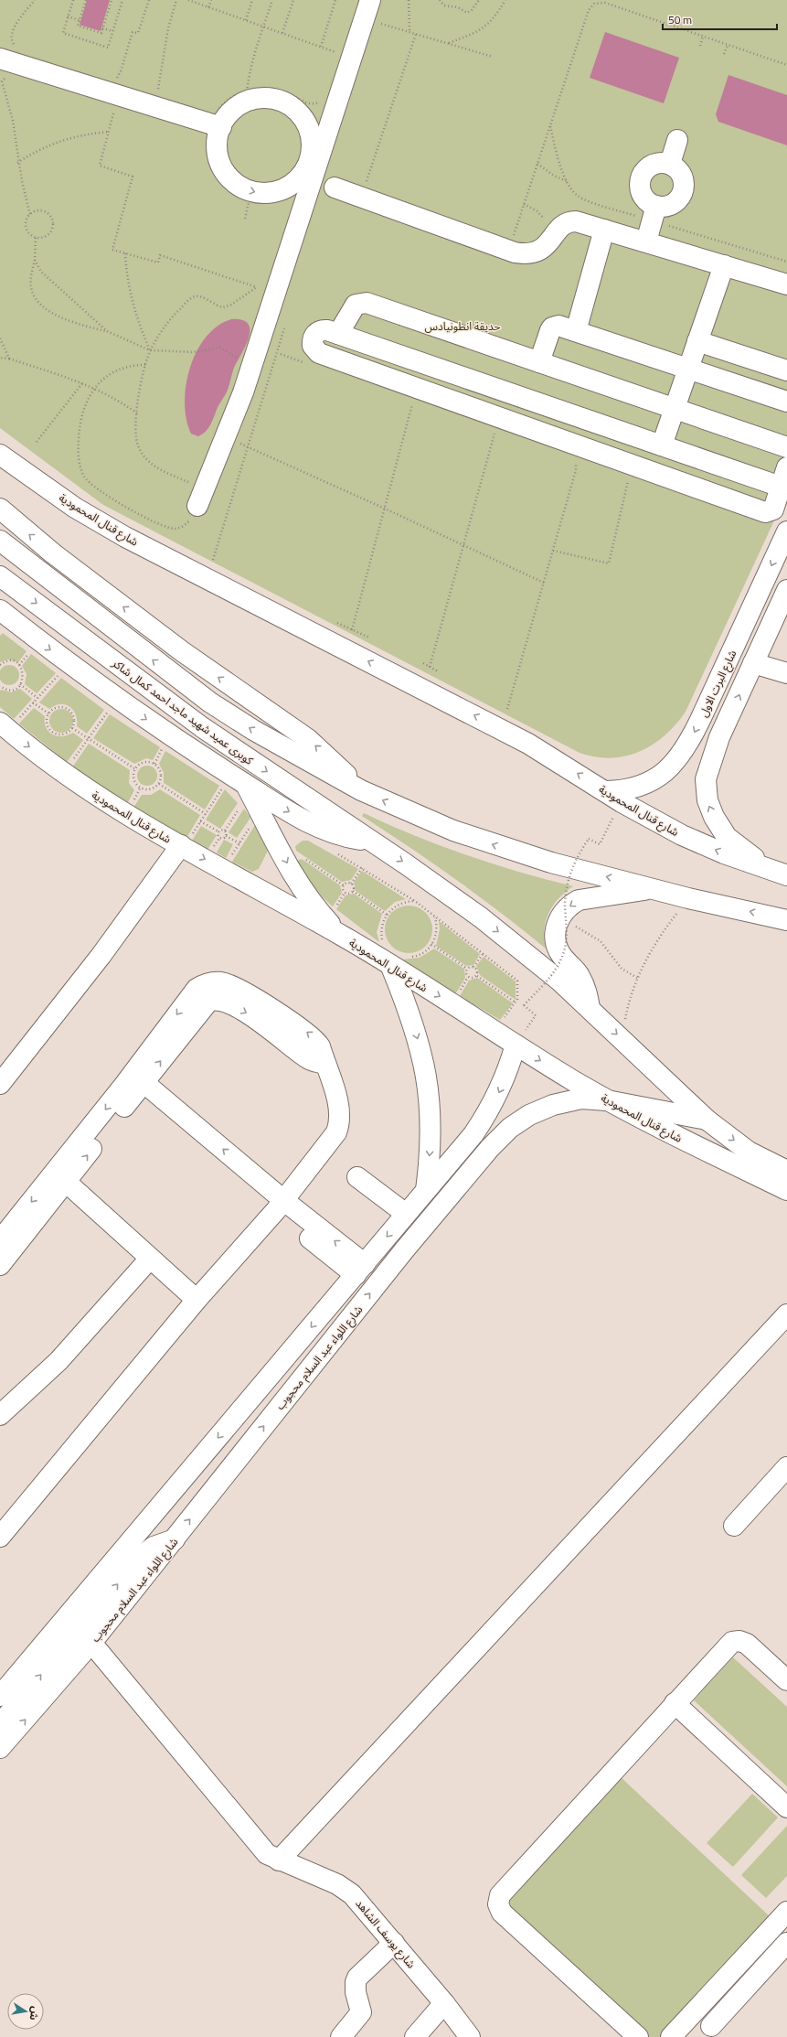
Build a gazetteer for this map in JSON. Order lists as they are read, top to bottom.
{
  "streets": {
    "main road": [
      "شارع قنال المحمودية",
      "شارع البرت الاول",
      "كوبرى عميد شهيد ماجد احمد كمال شاكر",
      "شارع اللواء عبد السلام محجوب",
      "شارع يوسف الشاهد"
    ]
  },
  "crossings": [
    ["شارع قنال المحمودية", "شارع البرت الاول"],
    ["شارع قنال المحمودية", "شارع اللواء عبد السلام محجوب"],
    ["شارع اللواء عبد السلام محجوب", "شارع يوسف الشاهد"]
  ],
  "one_way": ["شارع البرت الاول"],
  "parks": ["حديقة انطونيادس"],
  "scale_bar": "50 m",
  "north": "right"
}
